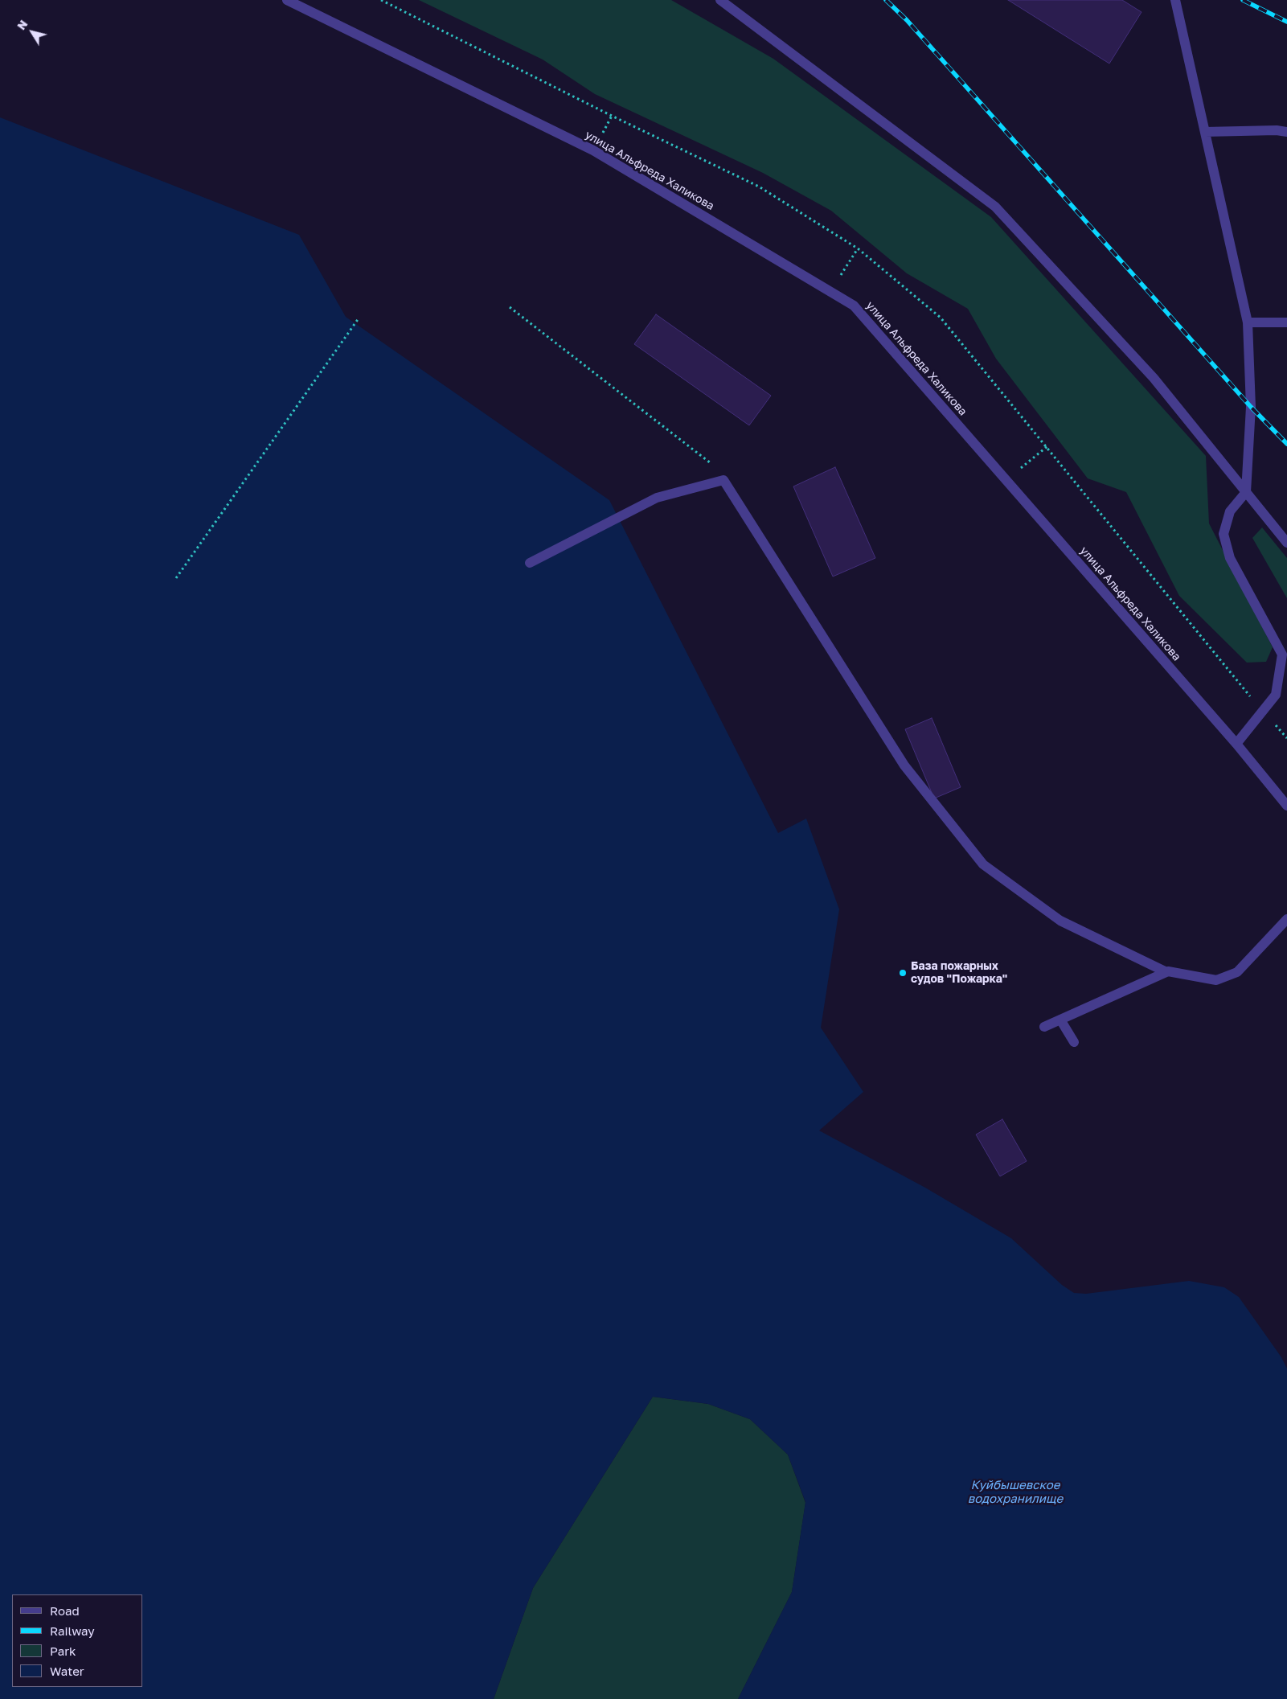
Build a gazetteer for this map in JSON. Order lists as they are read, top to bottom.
{
  "streets": {
    "lane": ["улица Альфреда Халикова"]
  },
  "water": ["Куйбышевское водохранилище"],
  "places": ["База пожарных судов \"Пожарка\""],
  "legend": [
    "Road",
    "Railway",
    "Park",
    "Water"
  ],
  "north": "top left"
}
